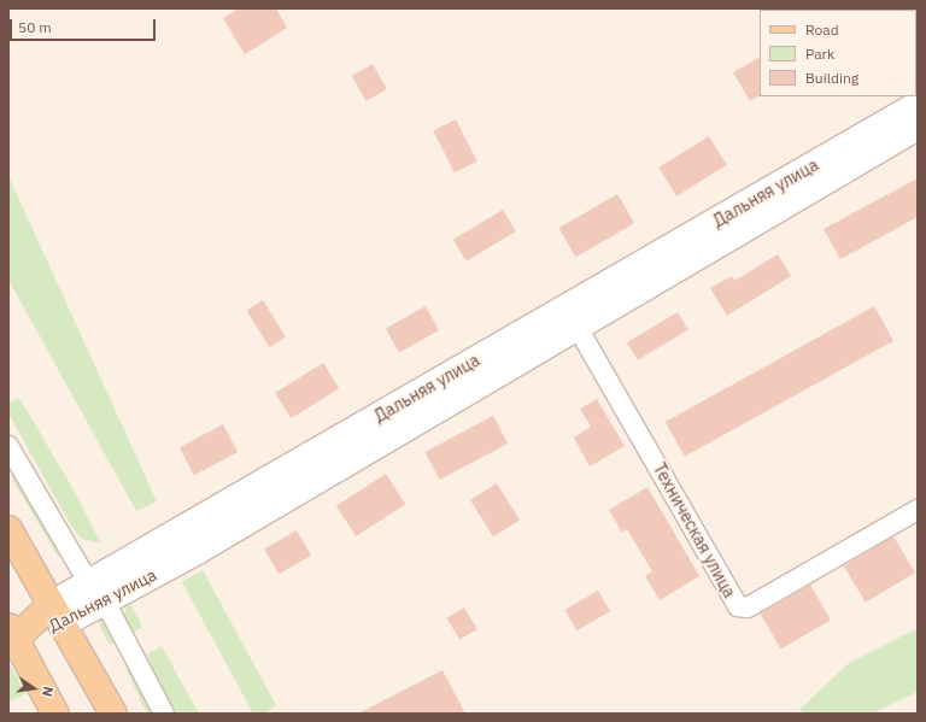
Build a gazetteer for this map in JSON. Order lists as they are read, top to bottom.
{
  "streets": {
    "main road": ["Дальняя улица"],
    "street": ["Техническая улица"]
  },
  "crossings": [
    ["Дальняя улица", "Техническая улица"]
  ],
  "legend": ["Road", "Park", "Building"],
  "scale_bar": "50 m",
  "north": "right"
}
